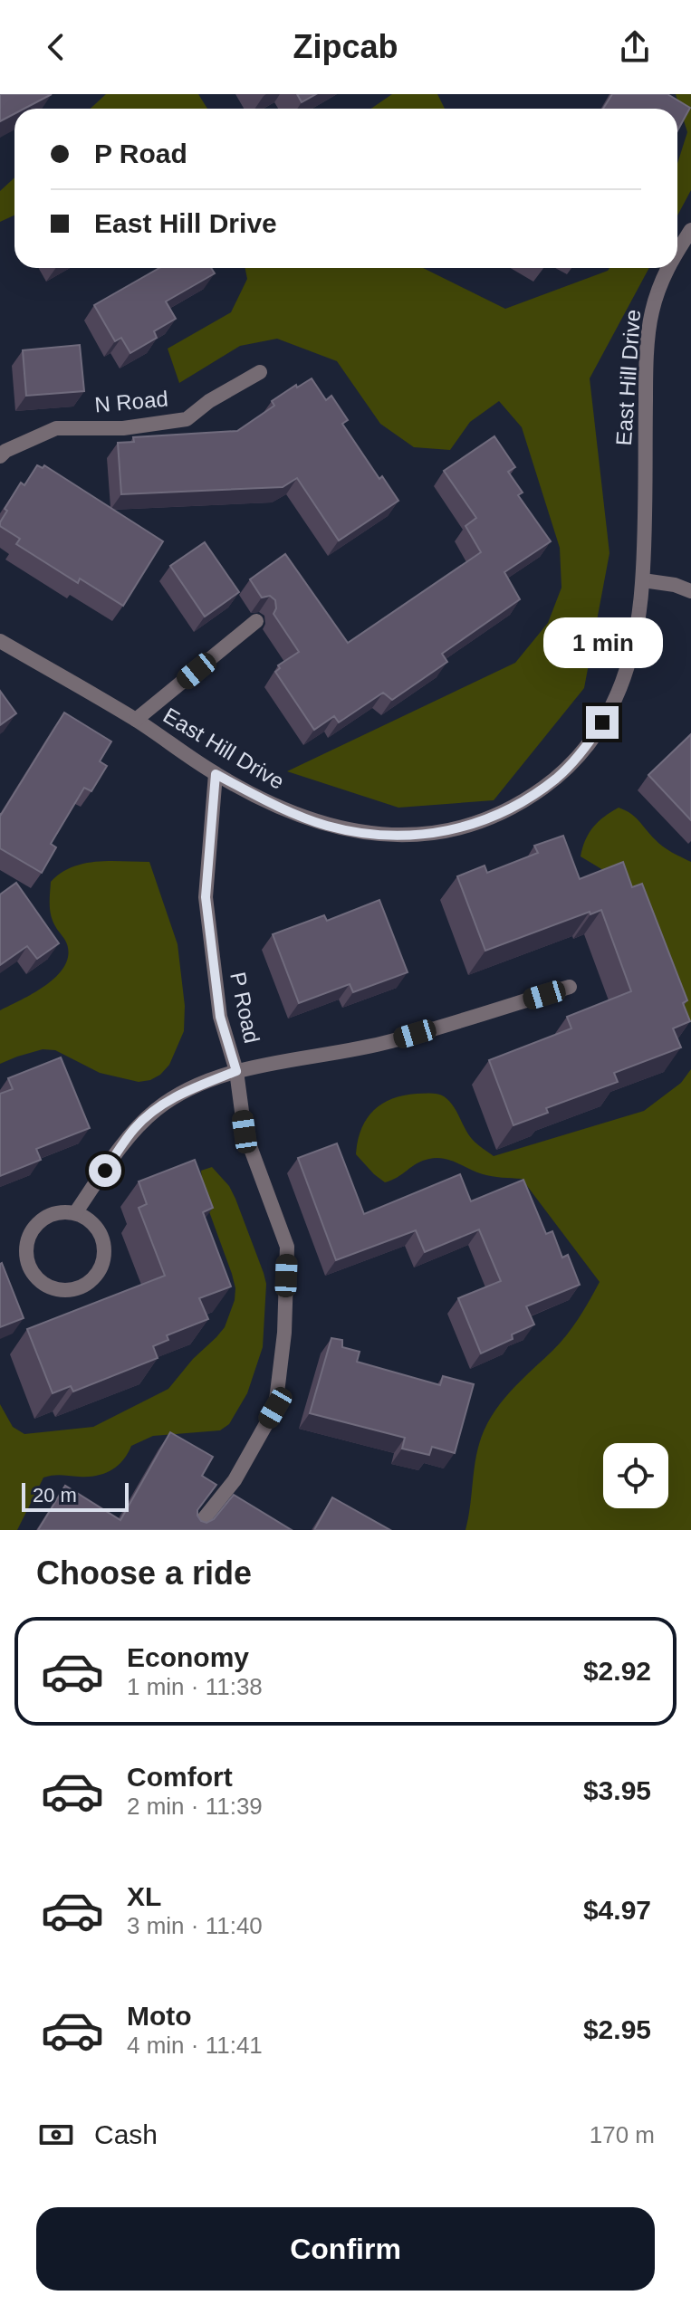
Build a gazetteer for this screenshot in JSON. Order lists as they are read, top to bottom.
{
  "streets": {
    "street": ["East Hill Drive", "N Road", "P Road"]
  },
  "crossings": [
    ["East Hill Drive", "P Road"]
  ],
  "scale_bar": "20 m",
  "page": {
    "header": "Zipcab",
    "banner": ["P Road", "East Hill Drive"],
    "bubble": "1 min",
    "scale": "20 m",
    "heading": "Choose a ride",
    "list": [
      {
        "name": "Economy",
        "note": "1 min · 11:38",
        "value": "$2.92"
      },
      {
        "name": "Comfort",
        "note": "2 min · 11:39",
        "value": "$3.95"
      },
      {
        "name": "XL",
        "note": "3 min · 11:40",
        "value": "$4.97"
      },
      {
        "name": "Moto",
        "note": "4 min · 11:41",
        "value": "$2.95"
      }
    ],
    "pay": ["Cash", "170 m"],
    "buttons": "Confirm"
  }
}
